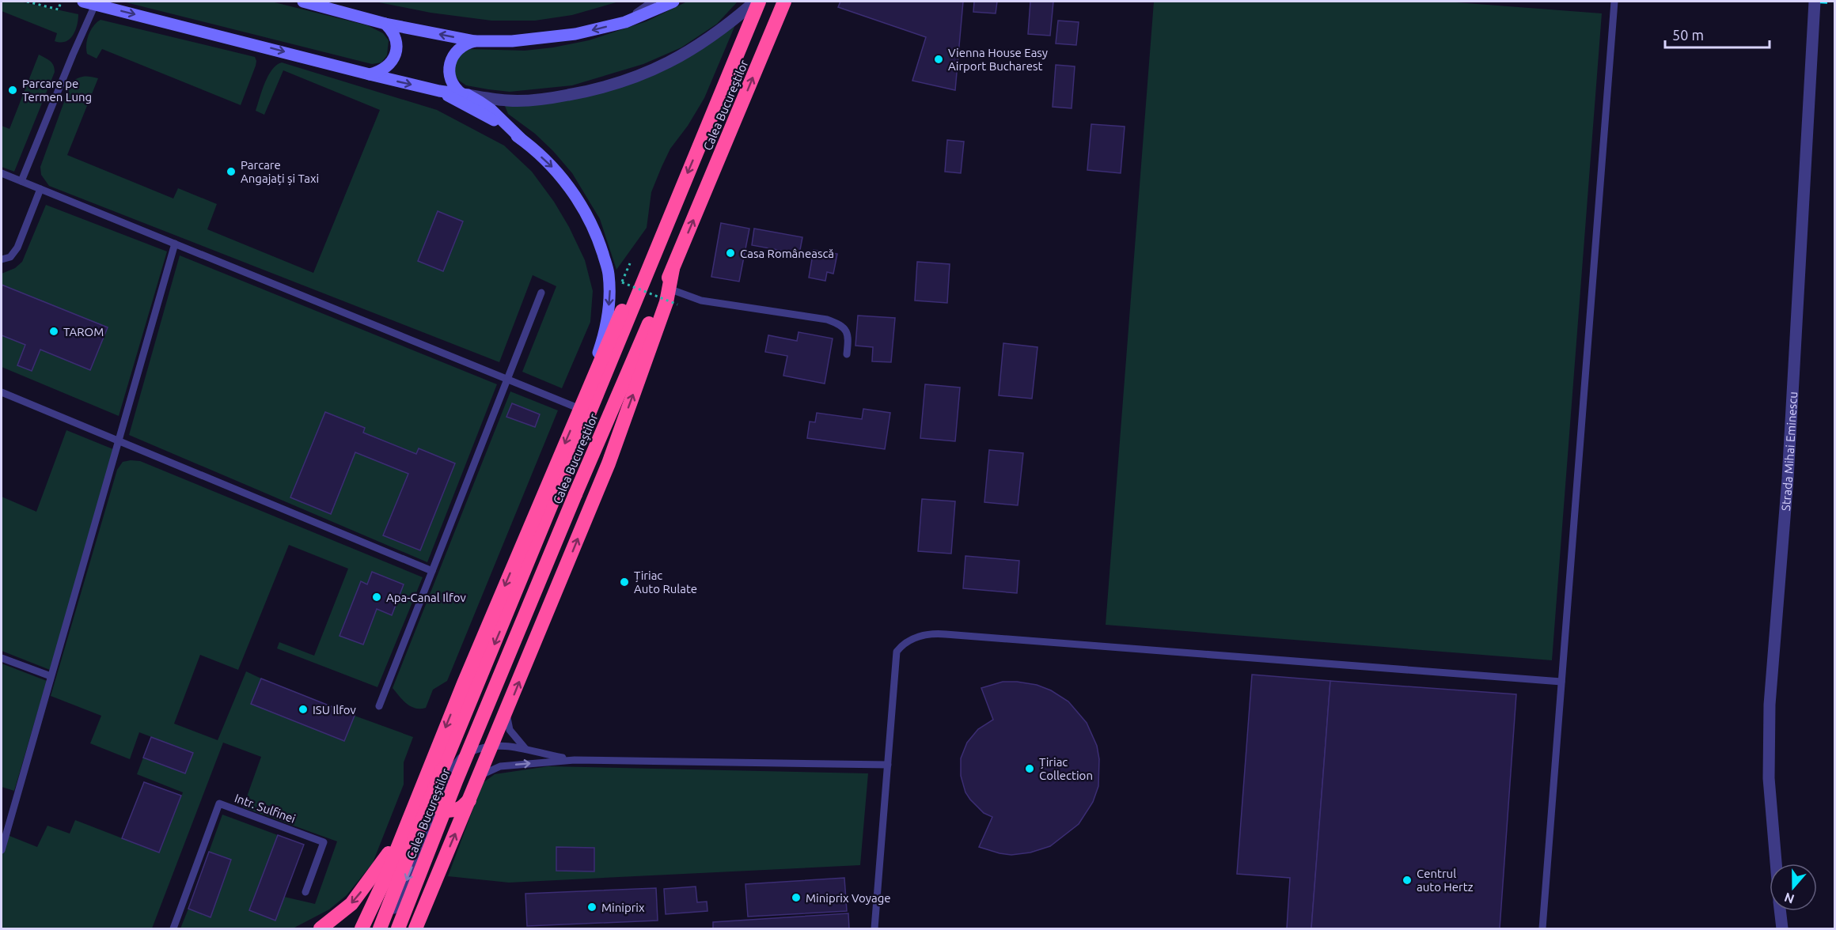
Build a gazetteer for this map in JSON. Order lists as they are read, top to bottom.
{
  "streets": {
    "highway": ["Calea Bucureștilor"],
    "street": ["Strada Mihai Eminescu"],
    "lane": ["Intr. Sulfinei"]
  },
  "places": [
    "Vienna House Easy Airport Bucharest",
    "Parcare pe Termen Lung",
    "Parcare Angajați și Taxi",
    "Casa Românească",
    "TAROM",
    "Țiriac Auto Rulate",
    "Apa-Canal Ilfov",
    "ISU Ilfov",
    "Țiriac Collection",
    "Centrul auto Hertz",
    "Miniprix Voyage",
    "Miniprix"
  ],
  "scale_bar": "50 m",
  "north": "bottom"
}
